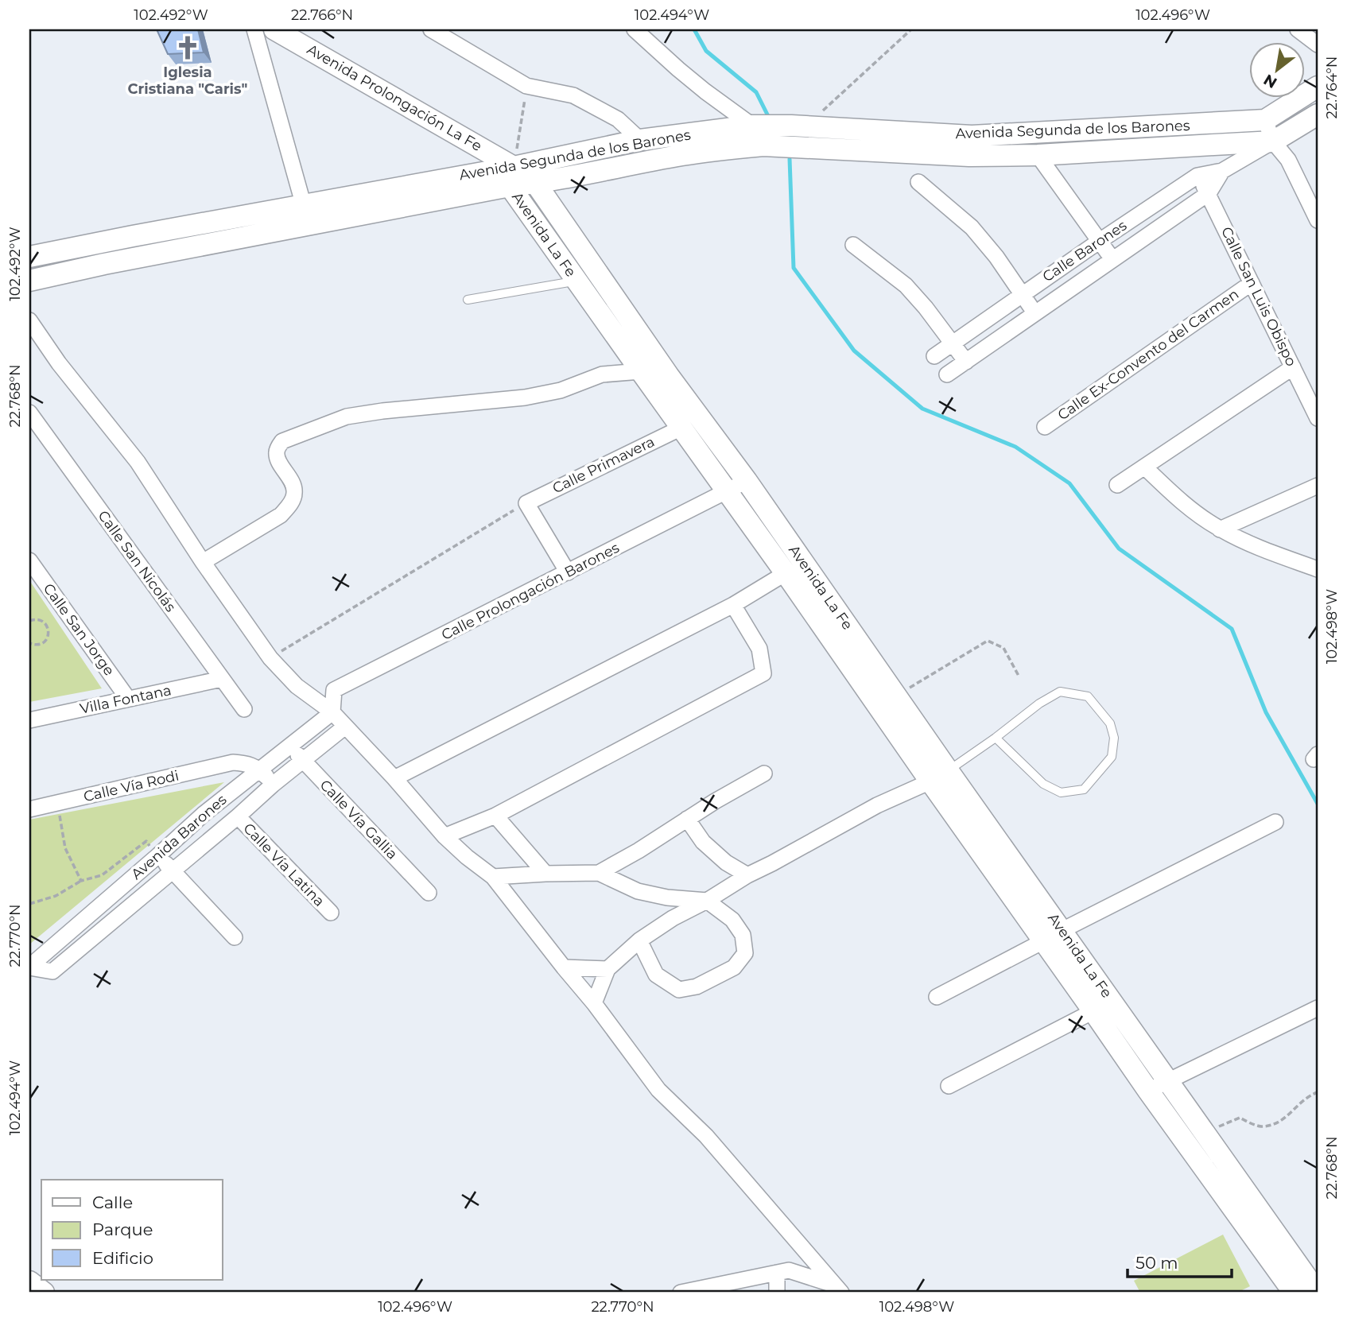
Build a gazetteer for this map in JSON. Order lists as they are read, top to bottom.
{
  "streets": {
    "street": [
      "Avenida Prolongación La Fe",
      "Avenida Segunda de los Barones",
      "Avenida La Fe",
      "Calle Barones",
      "Calle San Luis Obispo",
      "Calle Ex-Convento del Carmen",
      "Calle Primavera",
      "Calle San Nicolás",
      "Calle Prolongación Barones",
      "Calle San Jorge",
      "Villa Fontana",
      "Calle Vía Rodi",
      "Calle Vía Gallia",
      "Avenida Barones",
      "Calle Vía Latina"
    ]
  },
  "crossings": [
    ["Avenida Prolongación La Fe", "Avenida Segunda de los Barones"],
    ["Avenida Prolongación La Fe", "Avenida La Fe"],
    ["Avenida Segunda de los Barones", "Avenida La Fe"],
    ["Avenida Segunda de los Barones", "Calle Barones"],
    ["Avenida La Fe", "Calle Primavera"],
    ["Avenida La Fe", "Calle Prolongación Barones"],
    ["Calle Barones", "Calle San Luis Obispo"],
    ["Calle San Luis Obispo", "Calle Ex-Convento del Carmen"],
    ["Calle San Nicolás", "Villa Fontana"],
    ["Calle Prolongación Barones", "Avenida Barones"],
    ["Calle San Jorge", "Villa Fontana"],
    ["Calle Vía Rodi", "Avenida Barones"],
    ["Calle Vía Gallia", "Avenida Barones"],
    ["Avenida Barones", "Calle Vía Latina"]
  ],
  "places": {
    "church": ["Iglesia Cristiana \"Caris\""]
  },
  "legend": ["Calle", "Parque", "Edificio"],
  "scale_bar": "50 m",
  "north": "bottom left",
  "coordinates": [
    "102.492°W",
    "22.766°N",
    "102.494°W",
    "102.496°W",
    "22.764°N",
    "22.768°N",
    "102.498°W",
    "22.770°N"
  ]
}
